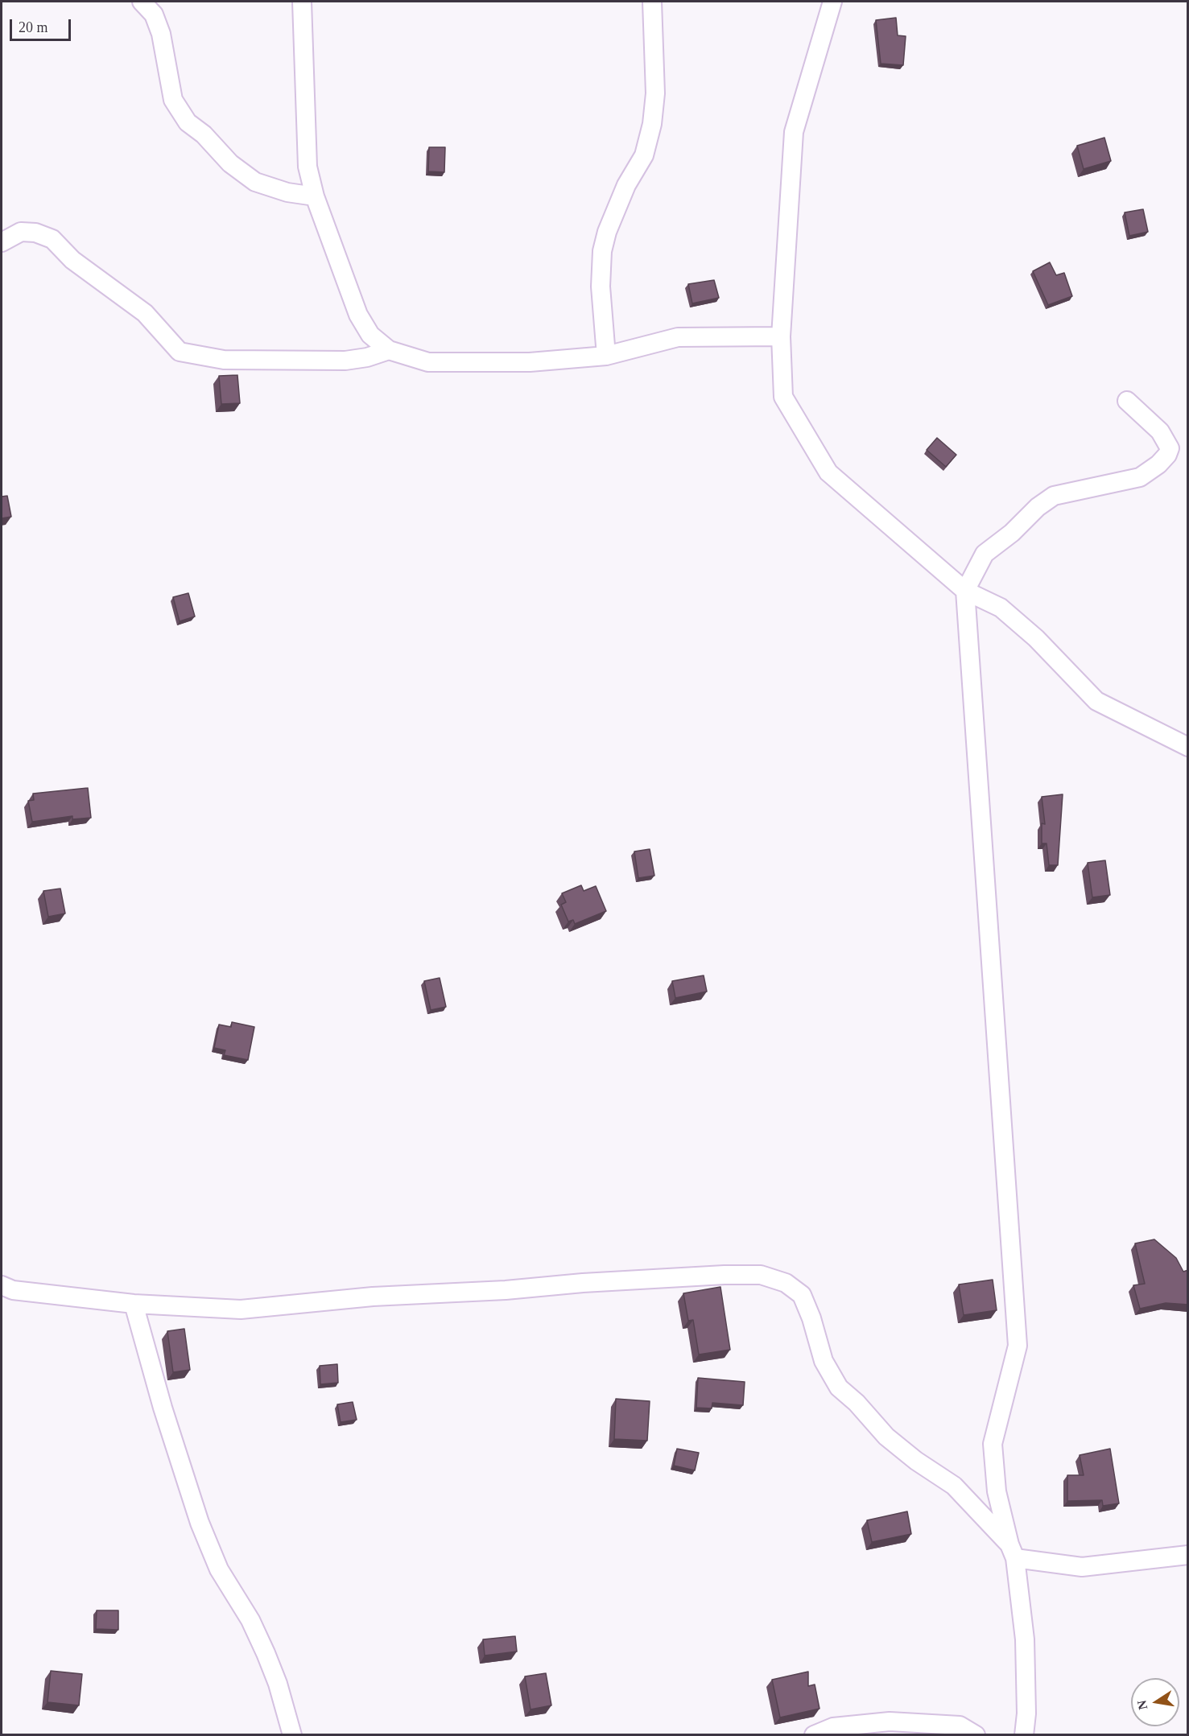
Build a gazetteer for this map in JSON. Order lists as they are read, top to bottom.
{
  "scale_bar": "20 m",
  "north": "left"
}
